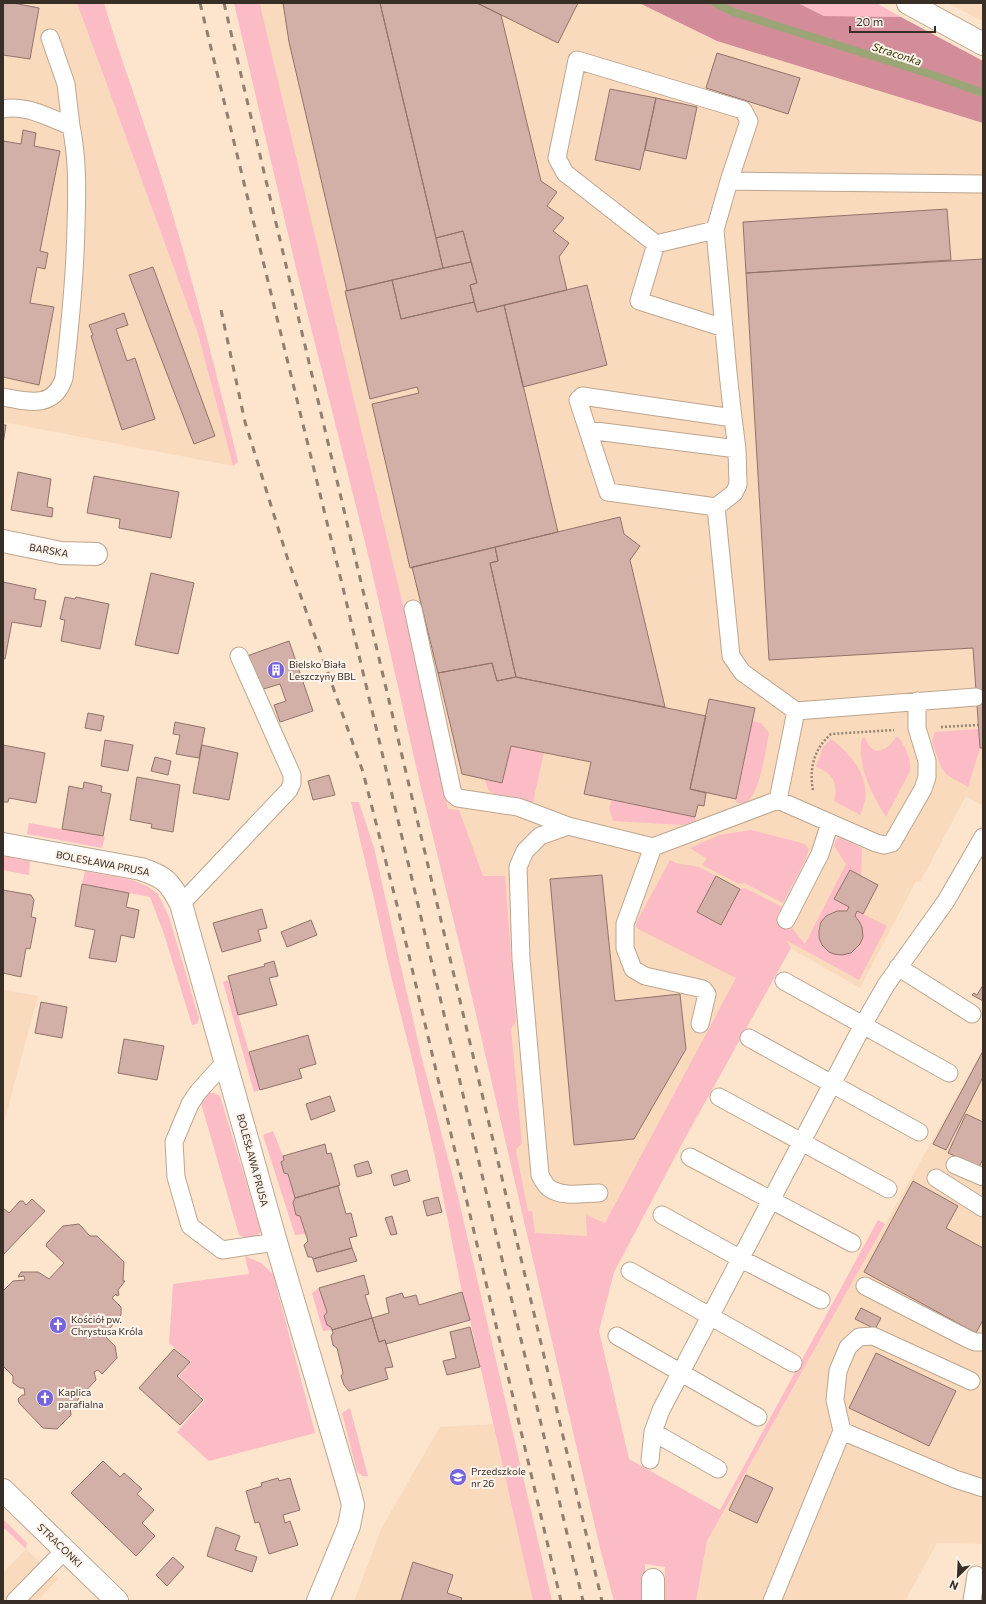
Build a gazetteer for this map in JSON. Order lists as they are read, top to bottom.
{
  "streets": {
    "street": ["BARSKA", "BOLESŁAWA PRUSA", "STRACONKI"]
  },
  "water": ["Straconka"],
  "places": {
    "building": ["Bielsko Biała Leszczyny BBL"],
    "church": ["Kościół pw. Chrystusa Króla", "Kaplica parafialna"],
    "school or university": ["Przedszkole nr 26"]
  },
  "scale_bar": "20 m",
  "north": "bottom left"
}
